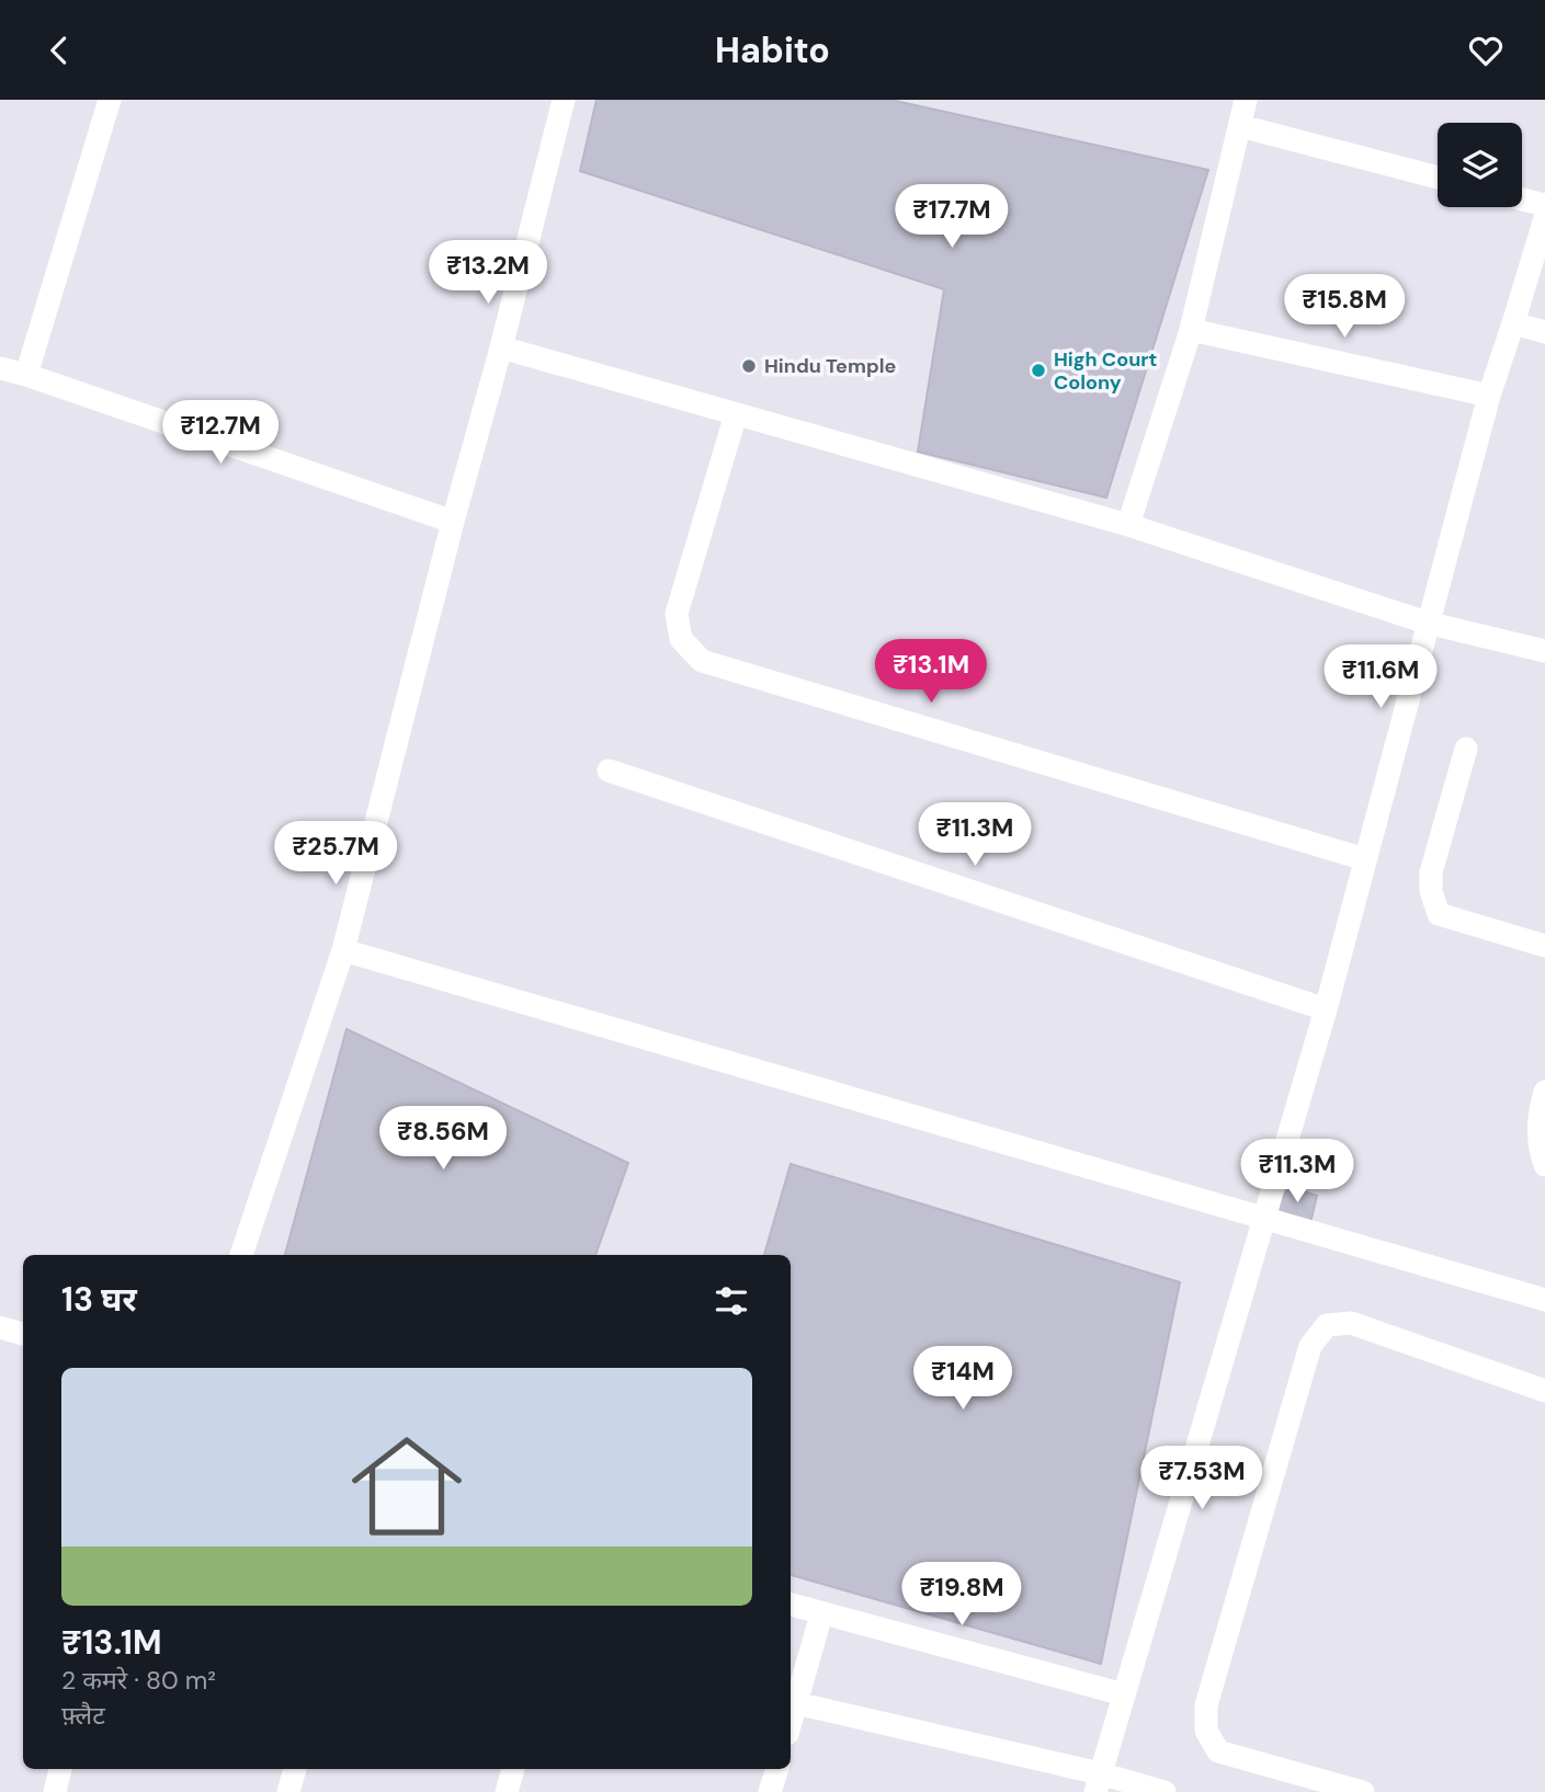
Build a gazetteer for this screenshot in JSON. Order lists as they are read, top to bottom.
{
  "places": ["Hindu Temple", "High Court Colony"],
  "page": {
    "header": "Habito",
    "price": [
      "₹17.7M",
      "₹13.2M",
      "₹15.8M",
      "₹12.7M",
      "₹13.1M",
      "₹11.6M",
      "₹11.3M",
      "₹25.7M",
      "₹8.56M",
      "₹11.3M",
      "₹14M",
      "₹7.53M",
      "₹19.8M"
    ],
    "heading": "13 घर",
    "list": [
      {
        "name": "₹13.1M",
        "note": "2 कमरे · 80 m² · फ़्लैट"
      }
    ]
  }
}
